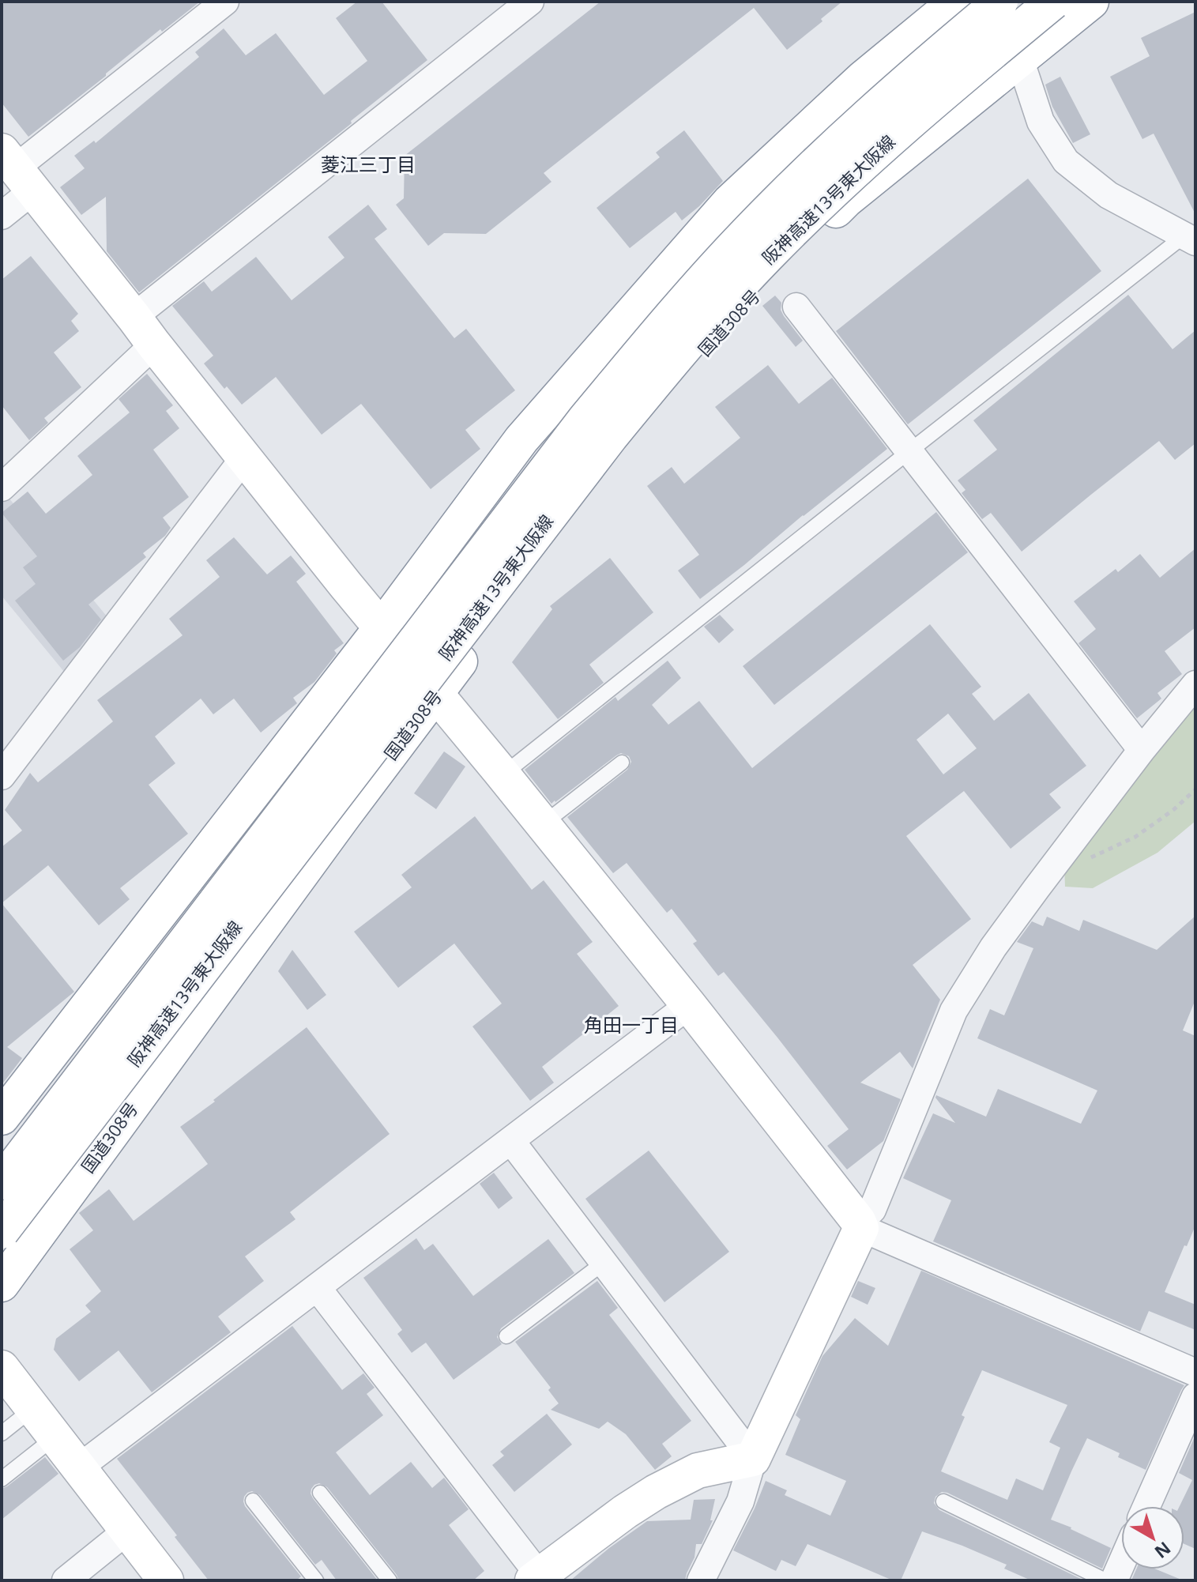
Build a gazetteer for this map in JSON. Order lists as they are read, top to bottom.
{
  "streets": {
    "main road": ["阪神高速13号東大阪線", "国道308号"]
  },
  "districts": ["菱江三丁目", "角田一丁目"],
  "north": "bottom right"
}
